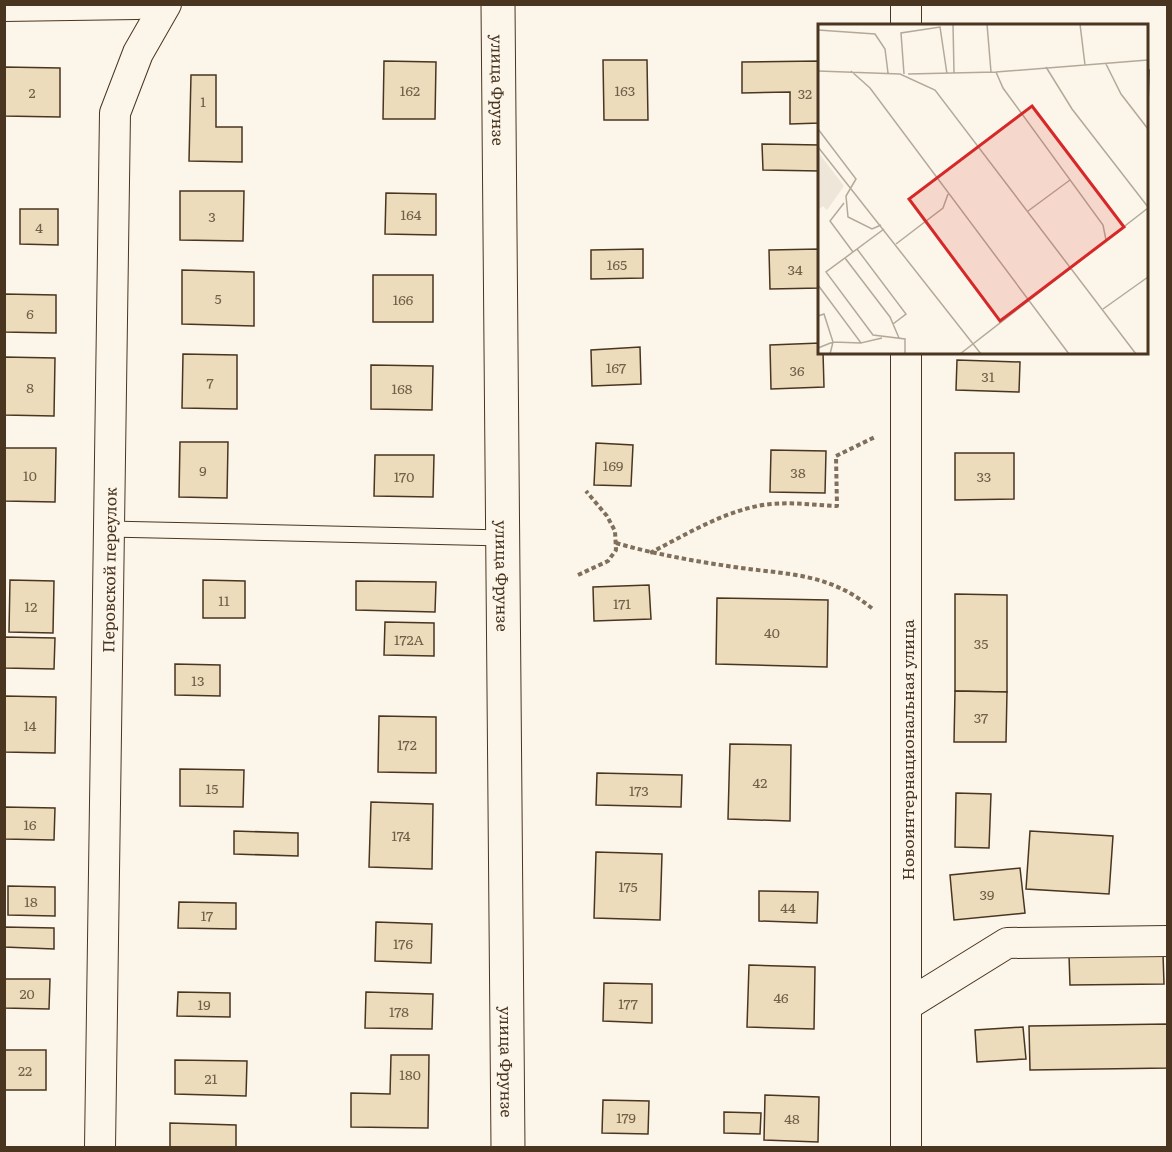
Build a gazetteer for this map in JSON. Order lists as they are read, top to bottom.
{
  "streets": {
    "street": ["улица Фрунзе", "Перовской переулок", "Новоинтернациональная улица"]
  },
  "house_numbers": [
    "162",
    "163",
    "2",
    "32",
    "1",
    "164",
    "3",
    "4",
    "165",
    "34",
    "5",
    "166",
    "6",
    "167",
    "36",
    "31",
    "7",
    "8",
    "168",
    "169",
    "9",
    "38",
    "10",
    "170",
    "33",
    "11",
    "171",
    "12",
    "40",
    "172А",
    "35",
    "13",
    "37",
    "14",
    "172",
    "42",
    "15",
    "173",
    "16",
    "174",
    "175",
    "39",
    "18",
    "44",
    "17",
    "176",
    "20",
    "46",
    "177",
    "19",
    "178",
    "22",
    "180",
    "21",
    "179",
    "48"
  ]
}
